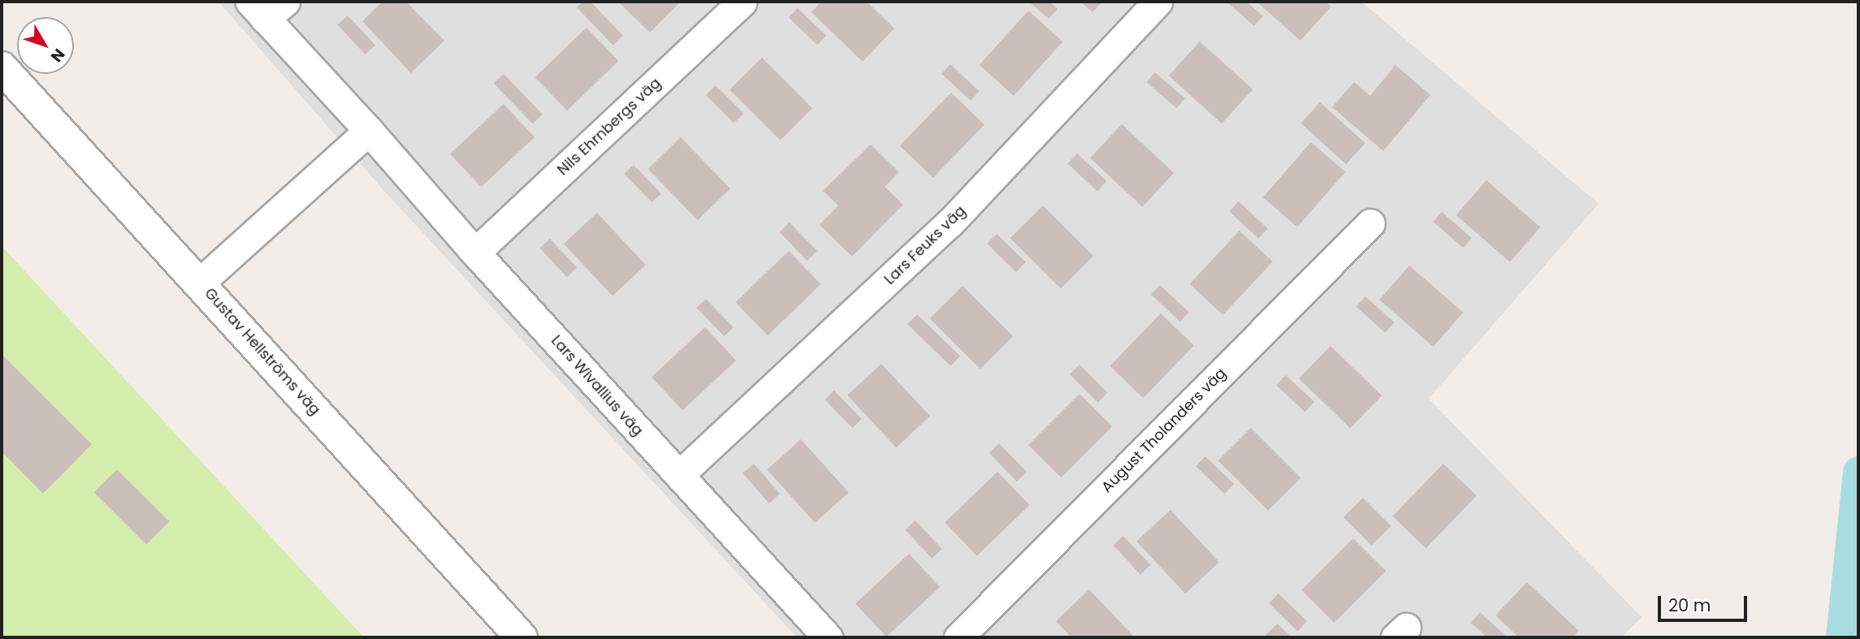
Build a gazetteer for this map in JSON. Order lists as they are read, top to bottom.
{
  "streets": {
    "street": [
      "Nils Ehrnbergs väg",
      "Lars Feuks väg",
      "Gustav Hellströms väg",
      "Lars Wivallius väg",
      "August Tholanders väg"
    ]
  },
  "crossings": [
    ["Nils Ehrnbergs väg", "Lars Wivallius väg"],
    ["Lars Feuks väg", "Lars Wivallius väg"]
  ],
  "scale_bar": "20 m",
  "north": "bottom right"
}
